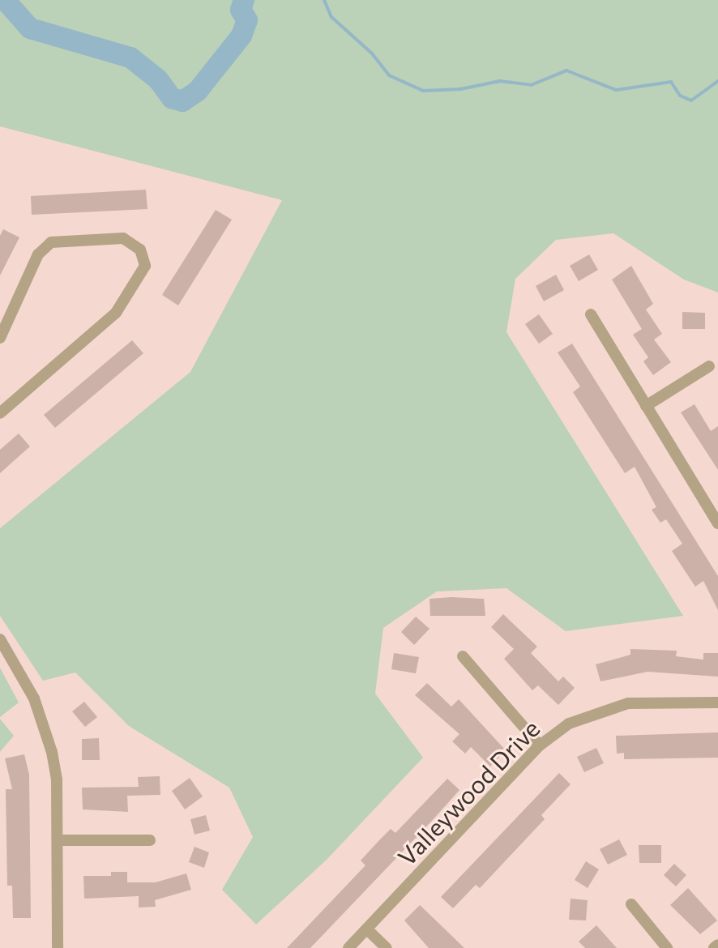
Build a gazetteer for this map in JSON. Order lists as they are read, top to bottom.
{
  "streets": {
    "street": ["Valleywood Drive"]
  }
}
